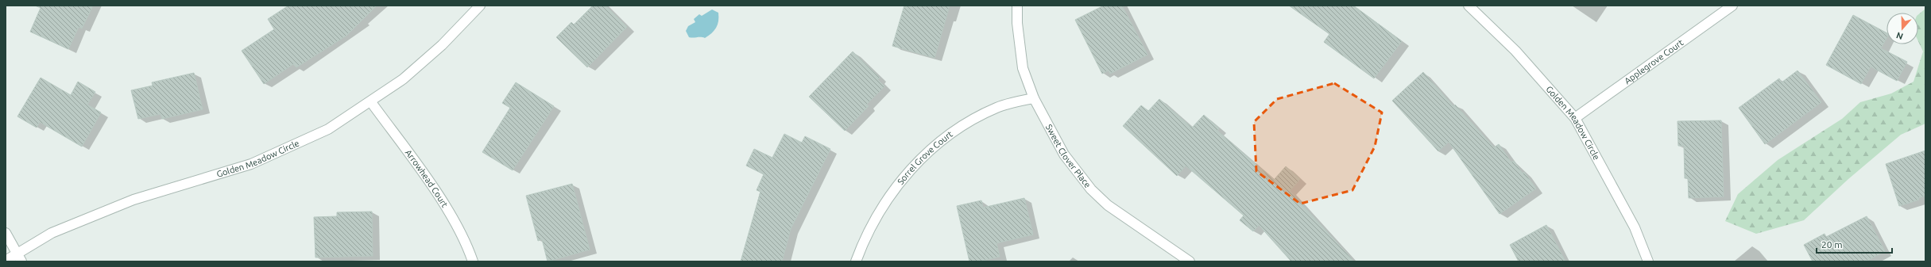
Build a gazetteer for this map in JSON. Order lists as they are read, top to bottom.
{
  "streets": {
    "street": [
      "Applegrove Court",
      "Golden Meadow Circle",
      "Sweet Clover Place",
      "Sorrel Grove Court",
      "Arrowhead Court"
    ]
  },
  "crossings": [
    ["Applegrove Court", "Golden Meadow Circle"],
    ["Golden Meadow Circle", "Arrowhead Court"],
    ["Sweet Clover Place", "Sorrel Grove Court"]
  ],
  "scale_bar": "20 m",
  "north": "bottom"
}
